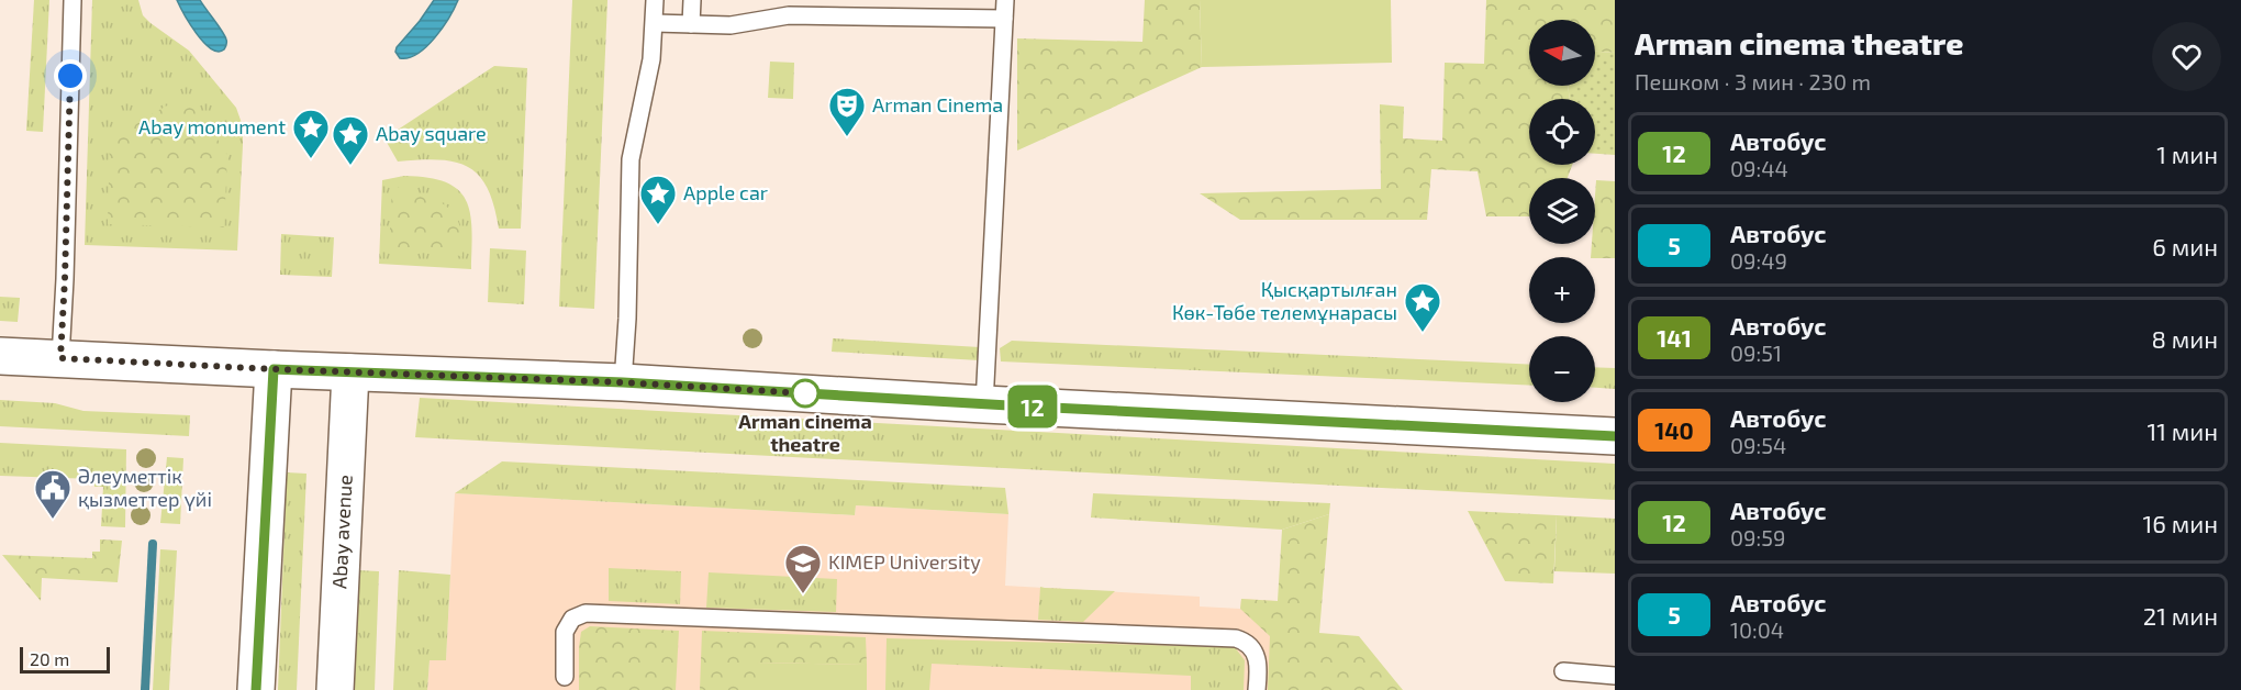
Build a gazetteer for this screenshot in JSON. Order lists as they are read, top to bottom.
{
  "streets": {
    "main road": ["Abay avenue"]
  },
  "places": {
    "theatre": ["Arman Cinema"],
    "place": [
      "Abay monument",
      "Abay square",
      "Apple car",
      "Қысқартылған Көк-Төбе телемұнарасы"
    ],
    "other": ["Arman cinema theatre"],
    "public building": ["Әлеуметтік қызметтер үйі"],
    "school or university": ["KIMEP University"]
  },
  "lines": ["bus line 12"],
  "scale_bar": "20 m",
  "north": "left",
  "page": {
    "on_map": "12",
    "heading": ["Arman cinema theatre", "Пешком · 3 мин · 230 m"],
    "map_buttons": ["+", "−"],
    "list": [
      {
        "mark": "12",
        "name": "Автобус",
        "note": "09:44",
        "value": "1 мин"
      },
      {
        "mark": "5",
        "name": "Автобус",
        "note": "09:49",
        "value": "6 мин"
      },
      {
        "mark": "141",
        "name": "Автобус",
        "note": "09:51",
        "value": "8 мин"
      },
      {
        "mark": "140",
        "name": "Автобус",
        "note": "09:54",
        "value": "11 мин"
      },
      {
        "mark": "12",
        "name": "Автобус",
        "note": "09:59",
        "value": "16 мин"
      },
      {
        "mark": "5",
        "name": "Автобус",
        "note": "10:04",
        "value": "21 мин"
      }
    ],
    "scale": "20 m"
  }
}
